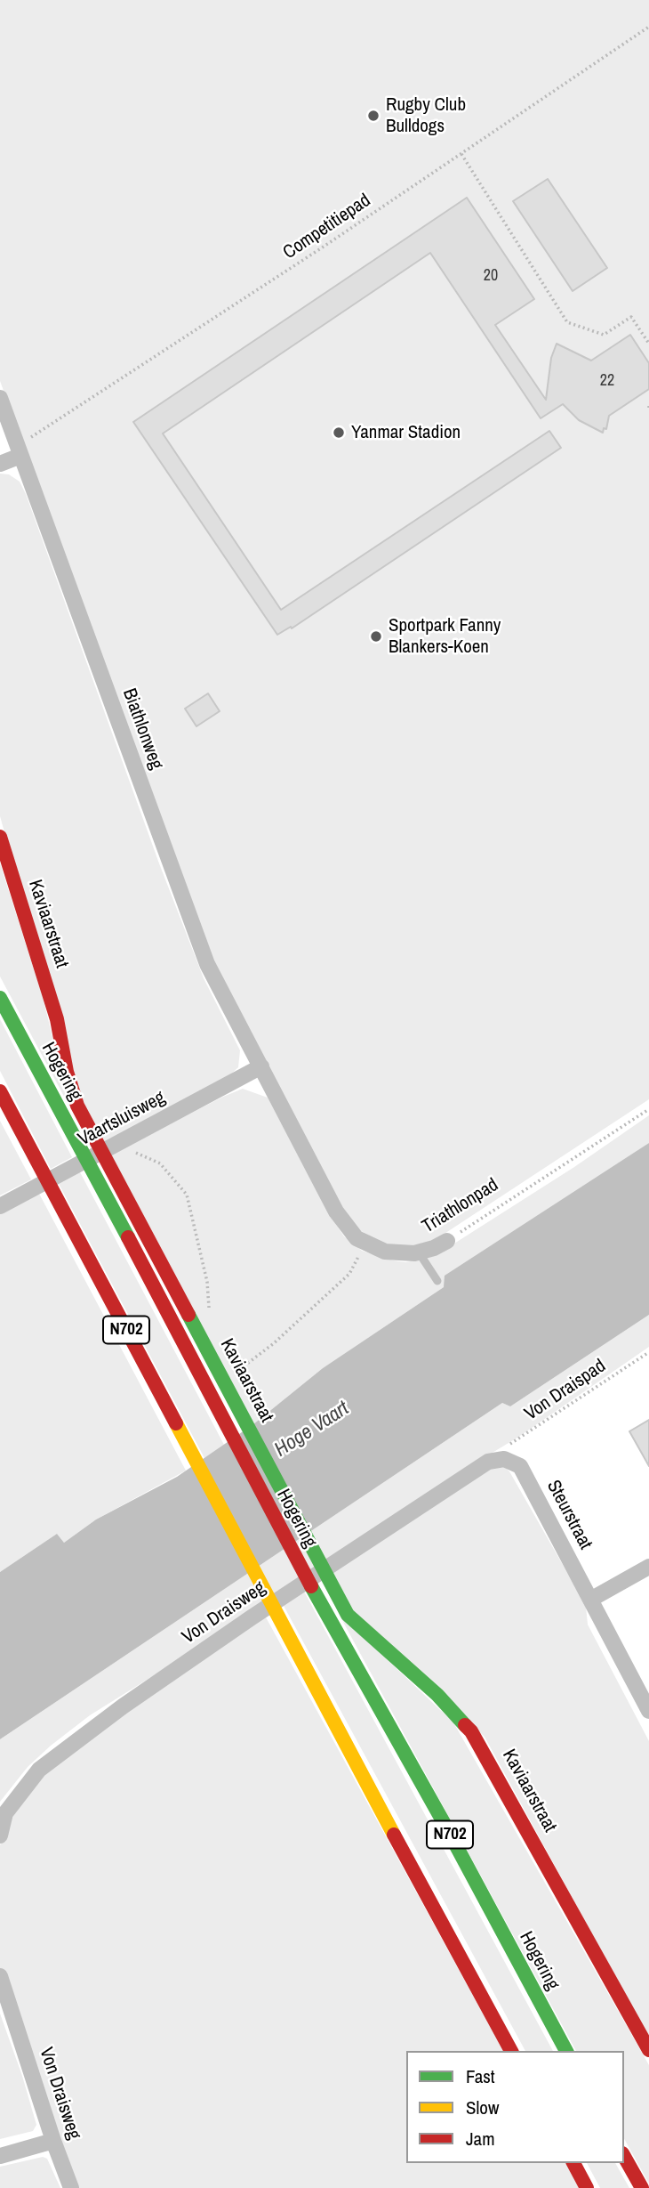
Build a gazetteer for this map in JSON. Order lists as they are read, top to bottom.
{
  "streets": {
    "main road": ["Kaviaarstraat", "Hogering", "N702"],
    "street": [
      "Biathlonweg",
      "Vaartsluisweg",
      "Triathlonpad",
      "Steurstraat",
      "Von Draisweg"
    ],
    "path": ["Competitiepad", "Von Draispad"]
  },
  "crossings": [
    ["Competitiepad", "Biathlonweg"],
    ["Biathlonweg", "Vaartsluisweg"],
    ["Biathlonweg", "Triathlonpad"],
    ["Vaartsluisweg", "Triathlonpad"],
    ["Von Draispad", "Steurstraat"],
    ["Von Draispad", "Von Draisweg"],
    ["Steurstraat", "Von Draisweg"]
  ],
  "water": ["Hoge Vaart"],
  "places": ["Rugby Club Bulldogs", "Yanmar Stadion", "Sportpark Fanny Blankers-Koen"],
  "house_numbers": ["20", "22"],
  "legend": ["Fast", "Slow", "Jam"]
}
